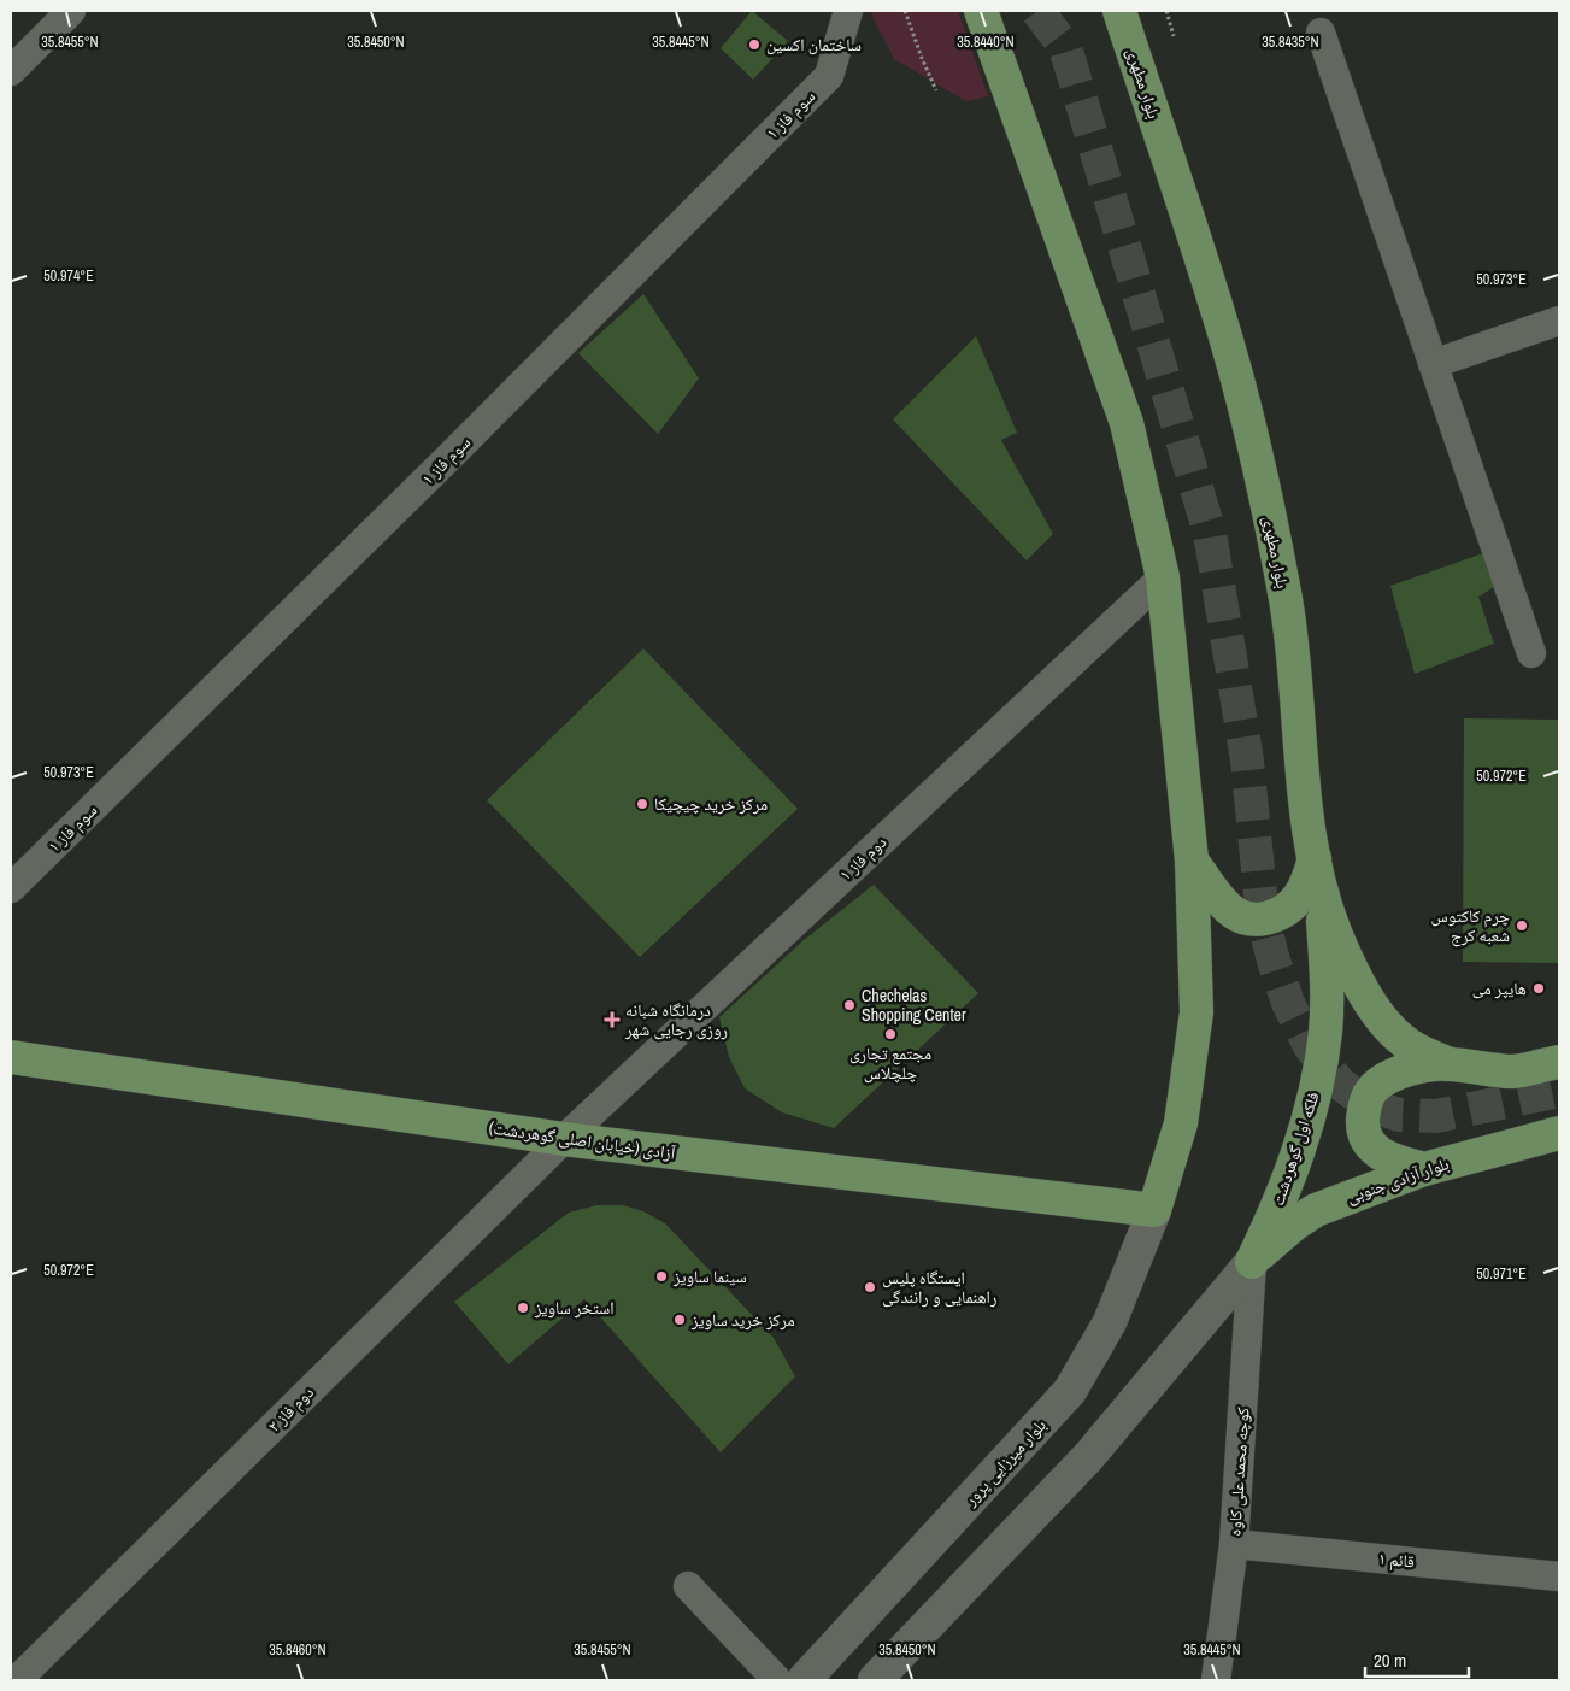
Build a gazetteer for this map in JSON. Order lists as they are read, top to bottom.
{
  "streets": {
    "main road": [
      "بلوار مطهری",
      "آزادی (خیابان اصلی گوهردشت)",
      "فلکه اول گوهردشت",
      "بلوار آزادی جنوبی",
      "بلوار میرزایی پرور"
    ],
    "street": [
      "سوم فاز ۱",
      "دوم فاز ۱",
      "دوم فاز ۲",
      "کوچه محمد علی کاوه",
      "قائم ۱"
    ]
  },
  "crossings": [
    ["بلوار مطهری", "فلکه اول گوهردشت"],
    ["دوم فاز ۱", "آزادی (خیابان اصلی گوهردشت)"],
    ["دوم فاز ۱", "دوم فاز ۲"],
    ["آزادی (خیابان اصلی گوهردشت)", "دوم فاز ۲"],
    ["آزادی (خیابان اصلی گوهردشت)", "بلوار میرزایی پرور"],
    ["فلکه اول گوهردشت", "بلوار آزادی جنوبی"],
    ["فلکه اول گوهردشت", "کوچه محمد علی کاوه"],
    ["بلوار آزادی جنوبی", "کوچه محمد علی کاوه"],
    ["کوچه محمد علی کاوه", "قائم ۱"]
  ],
  "places": {
    "other": [
      "ساختمان اکسین",
      "مرکز خرید چیچیکا",
      "چرم کاکتوس شعبه کرج",
      "هایپر می",
      "Chechelas Shopping Center",
      "مجتمع تجاری چلچلاس",
      "سینما ساویز",
      "ایستگاه پلیس راهنمایی و رانندگی",
      "استخر ساویز",
      "مرکز خرید ساویز"
    ],
    "health": ["درمانگاه شبانه روزی رجایی شهر"]
  },
  "scale_bar": "20 m",
  "coordinates": [
    "35.8455°N",
    "35.8450°N",
    "35.8445°N",
    "35.8440°N",
    "35.8435°N",
    "50.974°E",
    "50.973°E",
    "50.972°E",
    "50.971°E",
    "35.8460°N"
  ]
}
